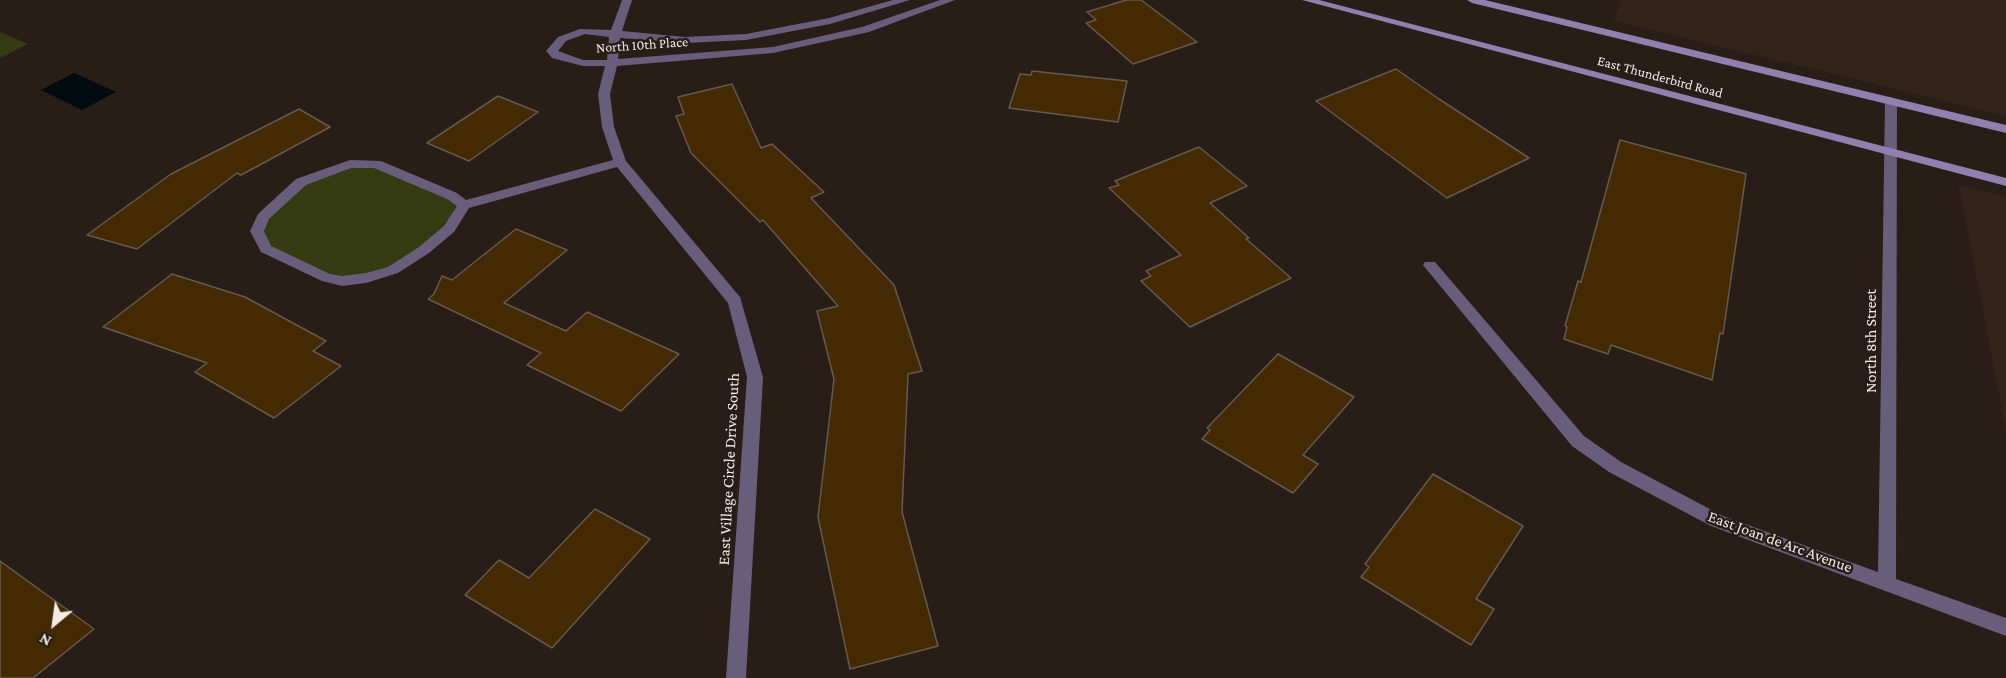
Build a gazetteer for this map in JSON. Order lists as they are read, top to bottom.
{
  "streets": {
    "main road": ["East Thunderbird Road"],
    "street": [
      "North 10th Place",
      "North 8th Street",
      "East Village Circle Drive South",
      "East Joan de Arc Avenue"
    ]
  },
  "crossings": [
    ["North 10th Place", "East Village Circle Drive South"],
    ["East Thunderbird Road", "North 8th Street"],
    ["North 8th Street", "East Joan de Arc Avenue"]
  ],
  "north": "bottom left"
}
